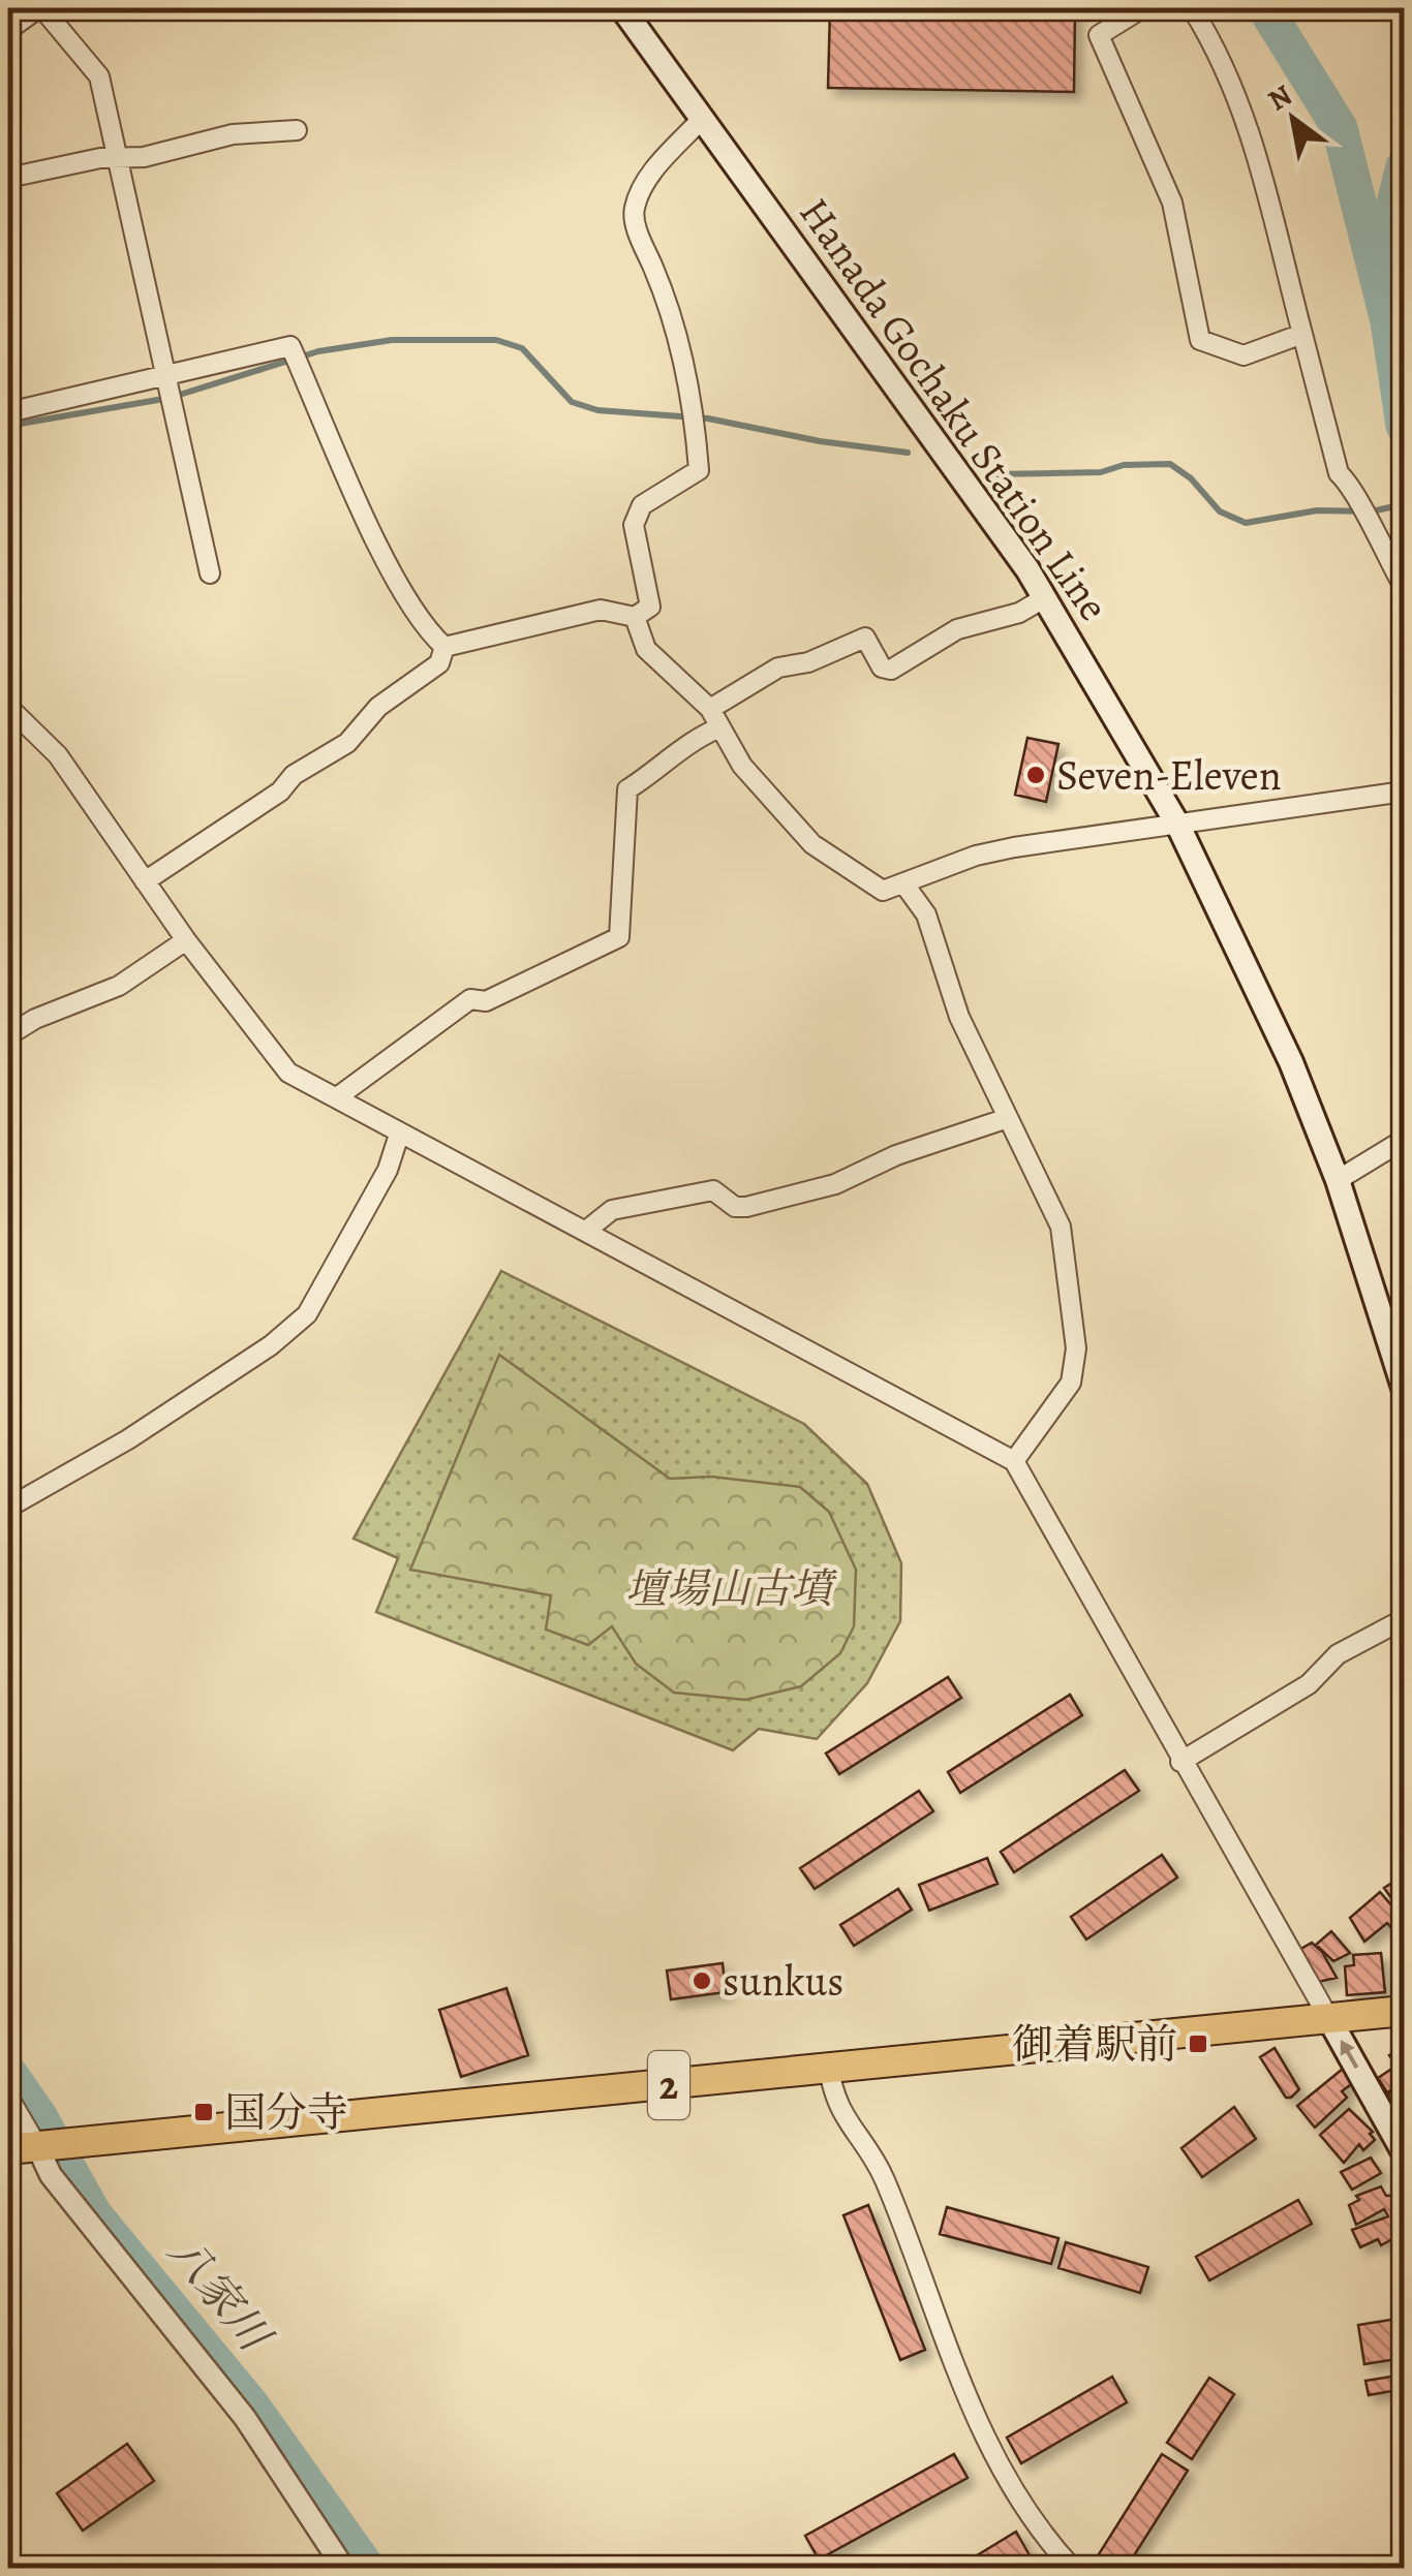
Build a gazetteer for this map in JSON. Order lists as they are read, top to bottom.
{
  "streets": {
    "highway": ["2"],
    "main road": ["Hanada Gochaku Station Line"]
  },
  "water": ["八家川"],
  "parks": ["壇場山古墳"],
  "places": {
    "other": ["Seven-Eleven", "sunkus"],
    "transit": ["御着駅前", "国分寺"]
  },
  "north": "top left"
}
